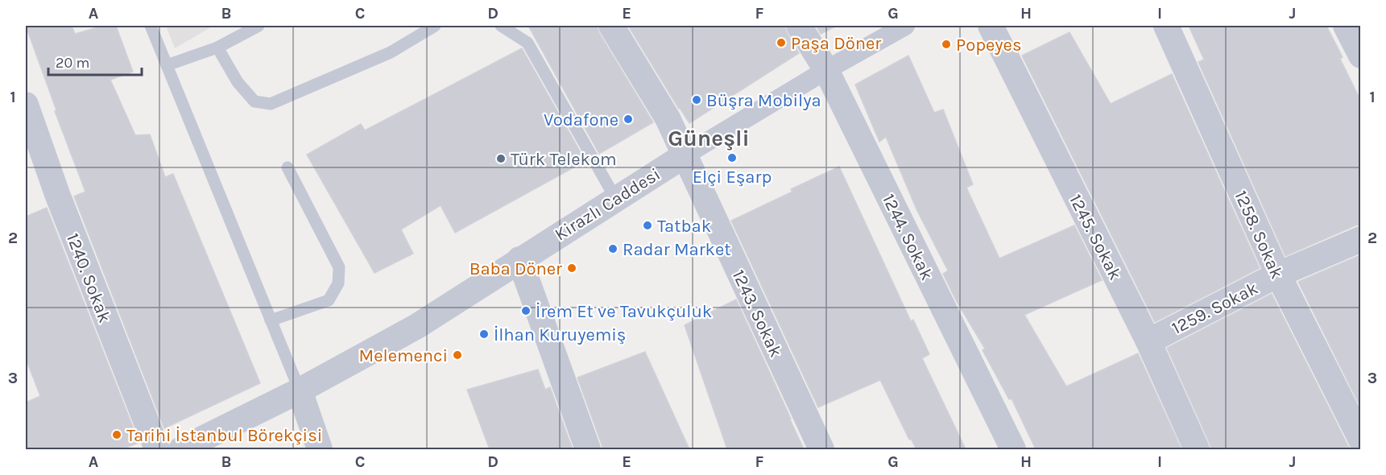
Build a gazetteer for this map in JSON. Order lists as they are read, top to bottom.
{
  "streets": {
    "street": [
      "Kirazlı Caddesi",
      "1258. Sokak",
      "1244. Sokak",
      "1245. Sokak",
      "1240. Sokak",
      "1259. Sokak",
      "1243. Sokak"
    ]
  },
  "crossings": [
    ["Kirazlı Caddesi", "1244. Sokak"],
    ["Kirazlı Caddesi", "1243. Sokak"],
    ["1258. Sokak", "1259. Sokak"],
    ["1245. Sokak", "1259. Sokak"]
  ],
  "districts": ["Güneşli"],
  "places": [
    "Paşa Döner",
    "Popeyes",
    "Büşra Mobilya",
    "Vodafone",
    "Elçi Eşarp",
    "Türk Telekom",
    "Tatbak",
    "Radar Market",
    "Baba Döner",
    "İrem Et ve Tavukçuluk",
    "İlhan Kuruyemiş",
    "Melemenci",
    "Tarihi İstanbul Börekçisi"
  ],
  "scale_bar": "20 m",
  "grid": {
    "columns": [
      "A",
      "B",
      "C",
      "D",
      "E",
      "F",
      "G",
      "H",
      "I",
      "J"
    ],
    "rows": ["1", "2", "3"]
  }
}
